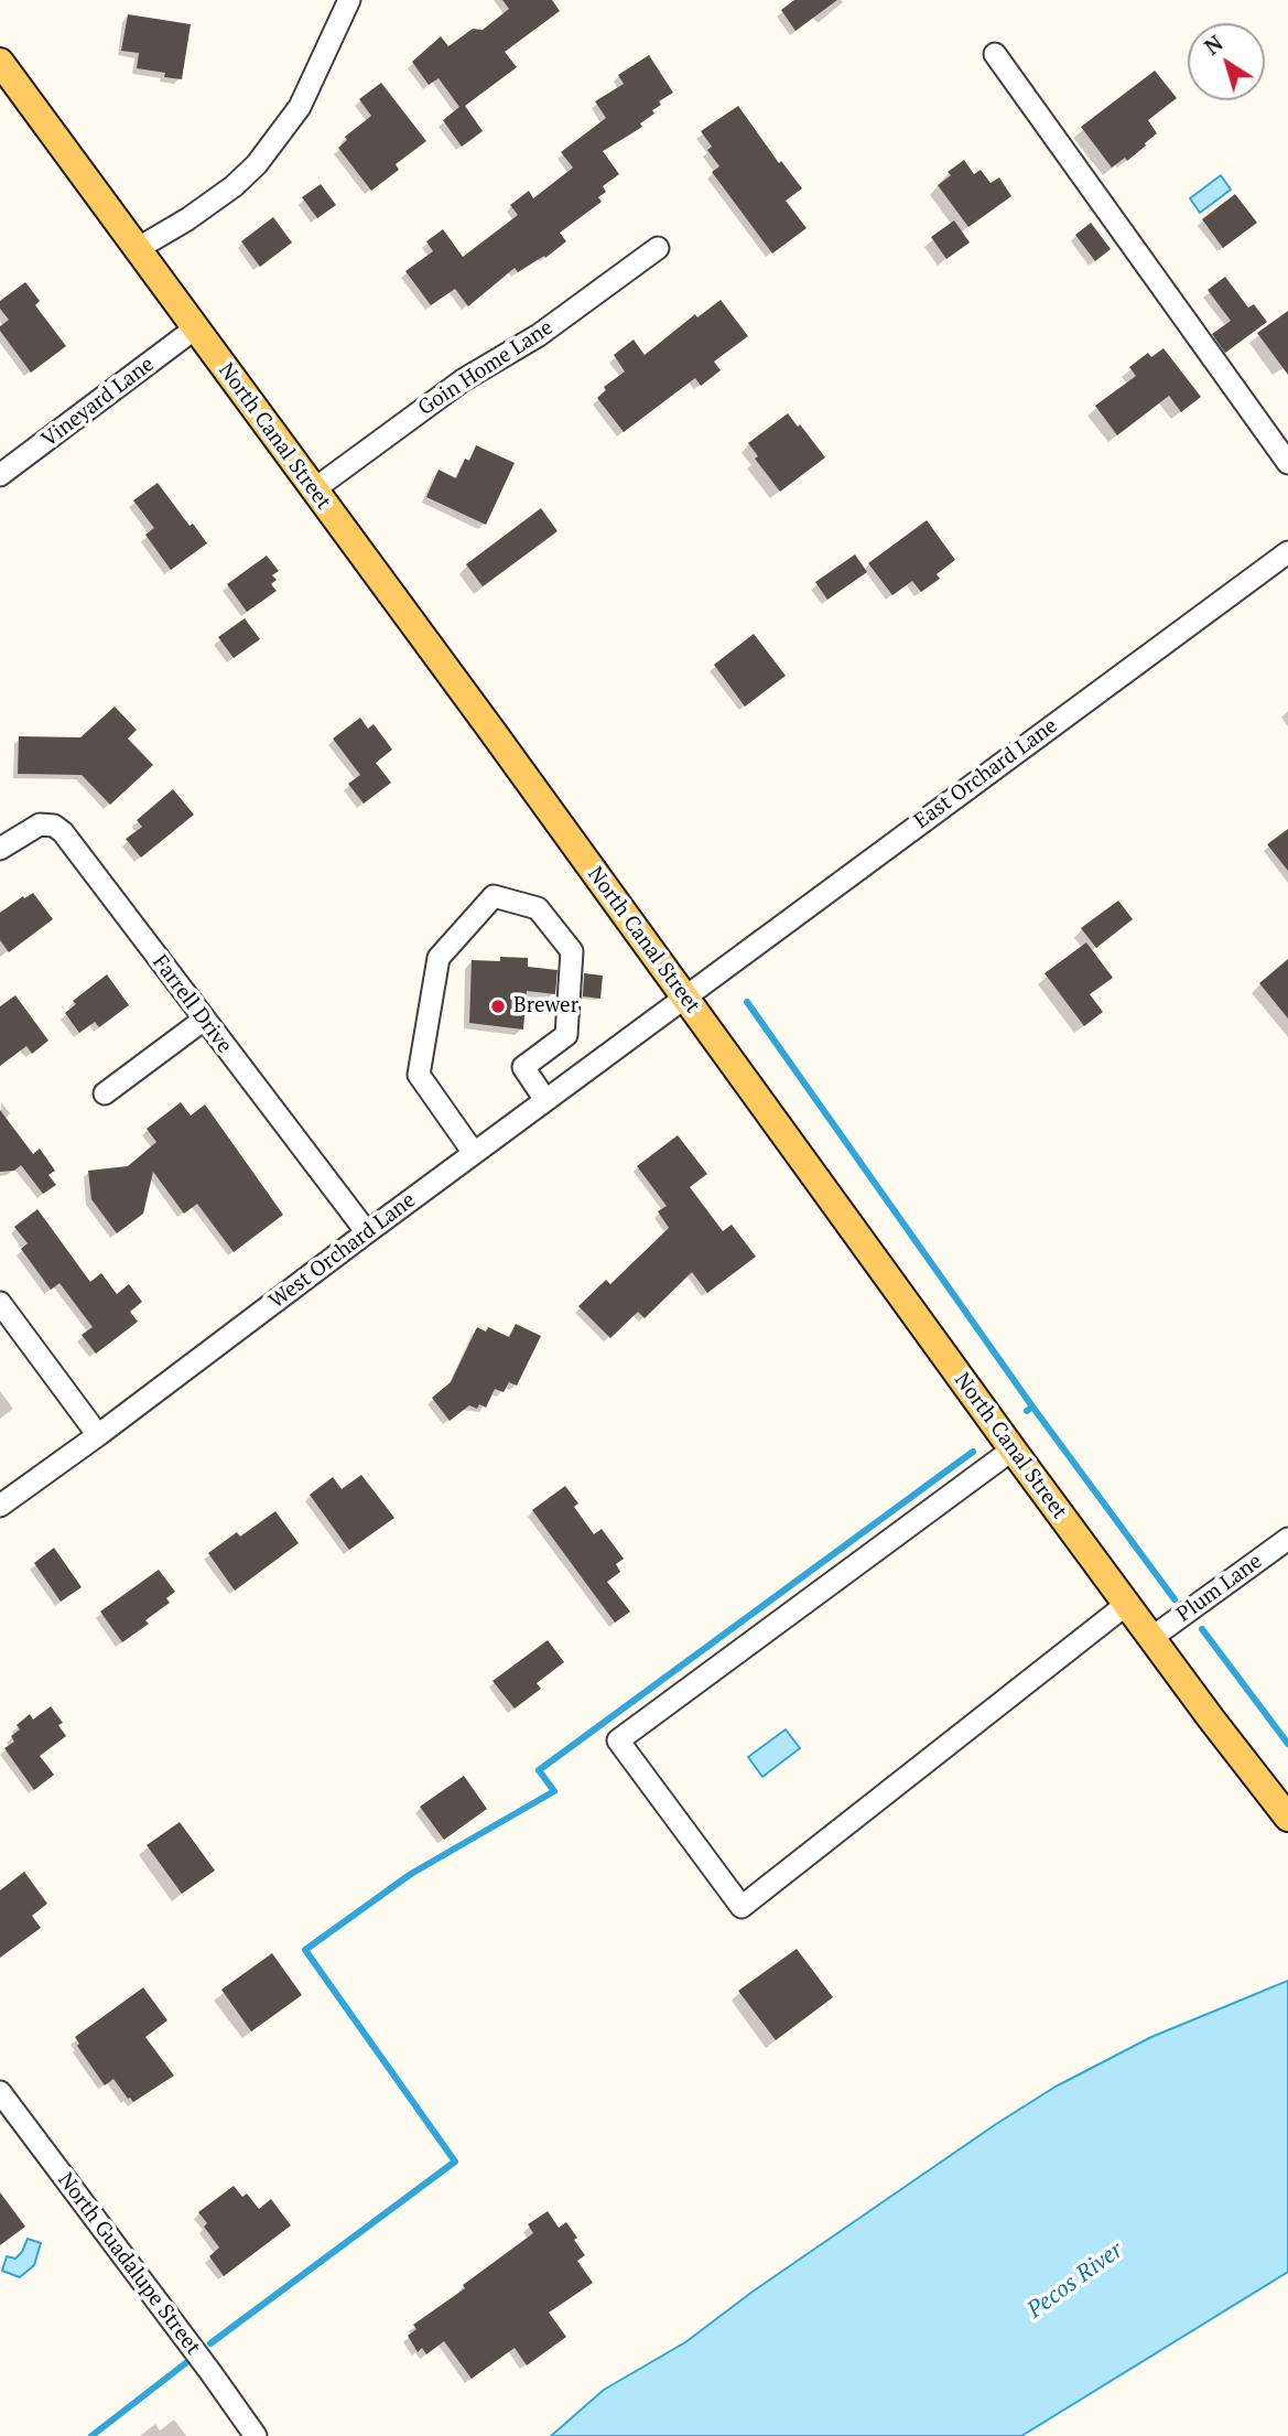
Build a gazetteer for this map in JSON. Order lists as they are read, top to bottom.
{
  "streets": {
    "main road": ["North Canal Street"],
    "street": [
      "Goin Home Lane",
      "Vineyard Lane",
      "East Orchard Lane",
      "Farrell Drive",
      "West Orchard Lane",
      "Plum Lane",
      "North Guadalupe Street"
    ]
  },
  "crossings": [
    ["Goin Home Lane", "North Canal Street"],
    ["Vineyard Lane", "North Canal Street"],
    ["North Canal Street", "East Orchard Lane"],
    ["North Canal Street", "West Orchard Lane"],
    ["North Canal Street", "Plum Lane"],
    ["East Orchard Lane", "West Orchard Lane"],
    ["Farrell Drive", "West Orchard Lane"]
  ],
  "water": ["Pecos River"],
  "places": ["Brewer"],
  "north": "top left"
}
